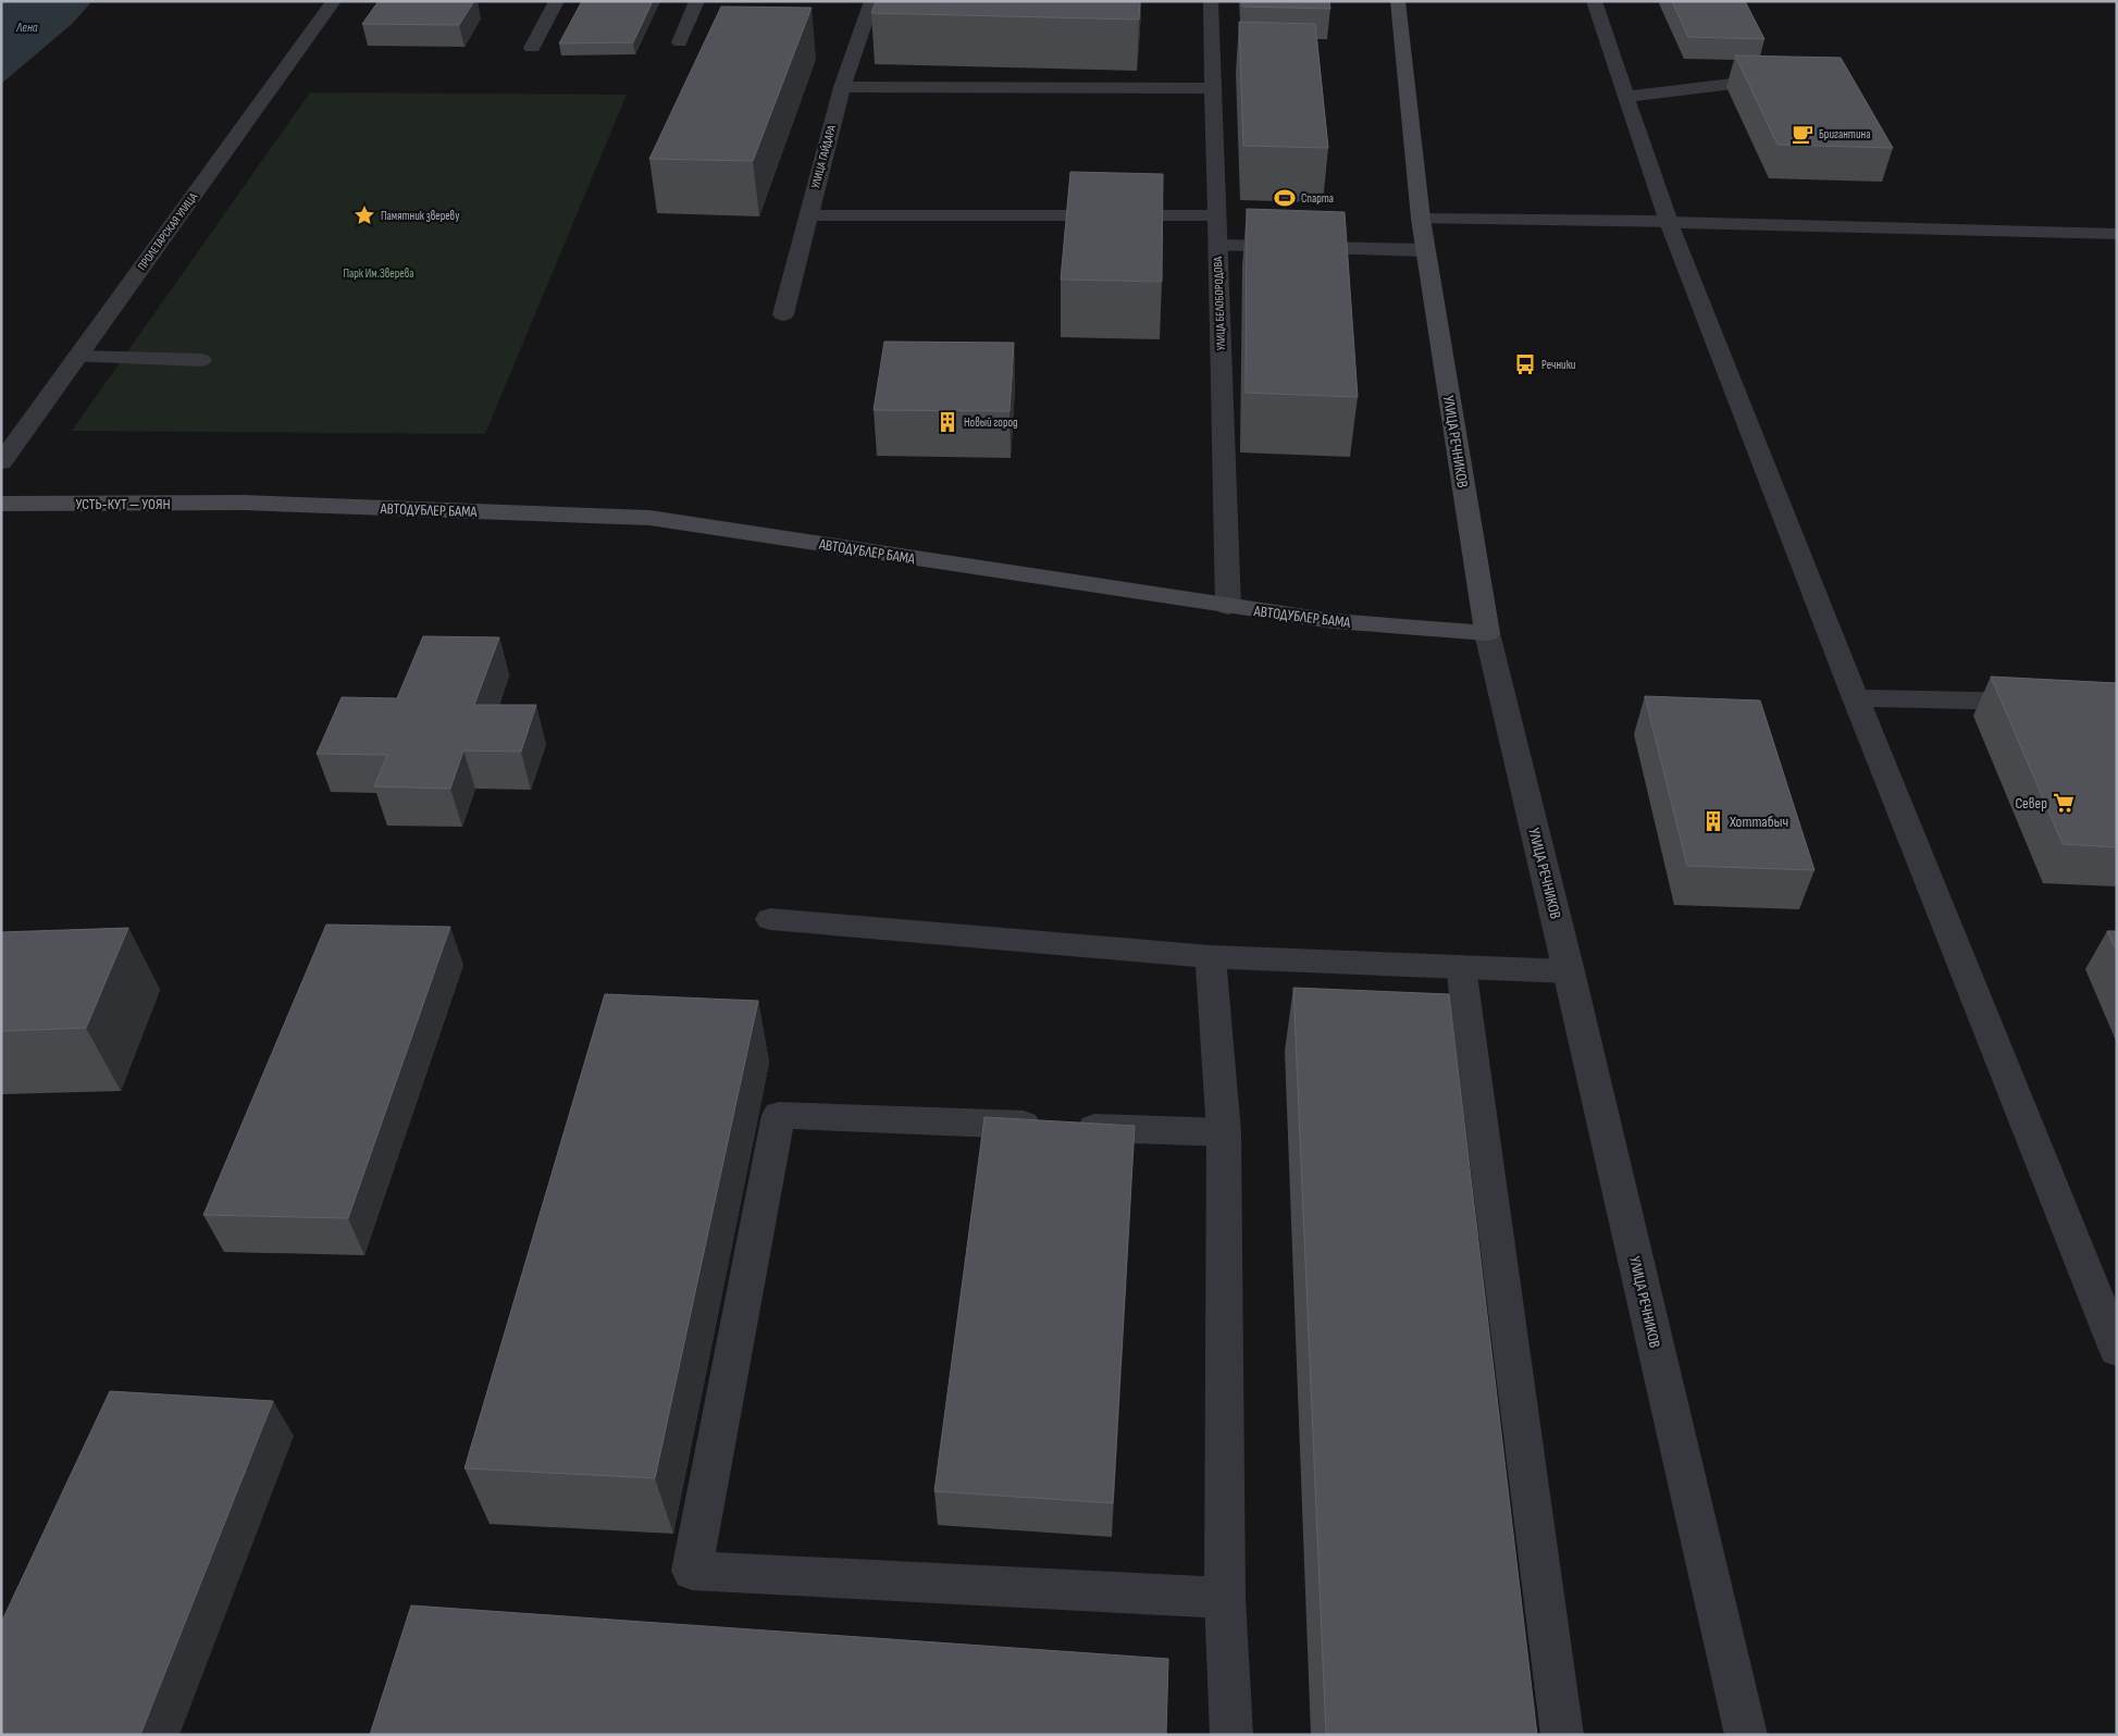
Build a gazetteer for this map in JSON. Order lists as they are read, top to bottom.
{
  "streets": {
    "main road": ["УЛИЦА РЕЧНИКОВ", "УСТЬ-КУТ — УОЯН", "АВТОДУБЛЕР БАМА"],
    "street": ["УЛИЦА ГАЙДАРА", "ПРОЛЕТАРСКАЯ УЛИЦА", "УЛИЦА БЕЛОБОРОДОВА"]
  },
  "crossings": [
    ["УЛИЦА БЕЛОБОРОДОВА", "АВТОДУБЛЕР БАМА"],
    ["УЛИЦА РЕЧНИКОВ", "АВТОДУБЛЕР БАМА"],
    ["УСТЬ-КУТ — УОЯН", "АВТОДУБЛЕР БАМА"]
  ],
  "water": ["Лена"],
  "parks": ["Парк Им.Зверева"],
  "places": {
    "cafe": ["Бригантина"],
    "sports": ["Спарта"],
    "place": ["Памятник звереву"],
    "bus stop": ["Речники"],
    "building": ["Новый город", "Хоттабыч"],
    "supermarket": ["Север"]
  }
}
